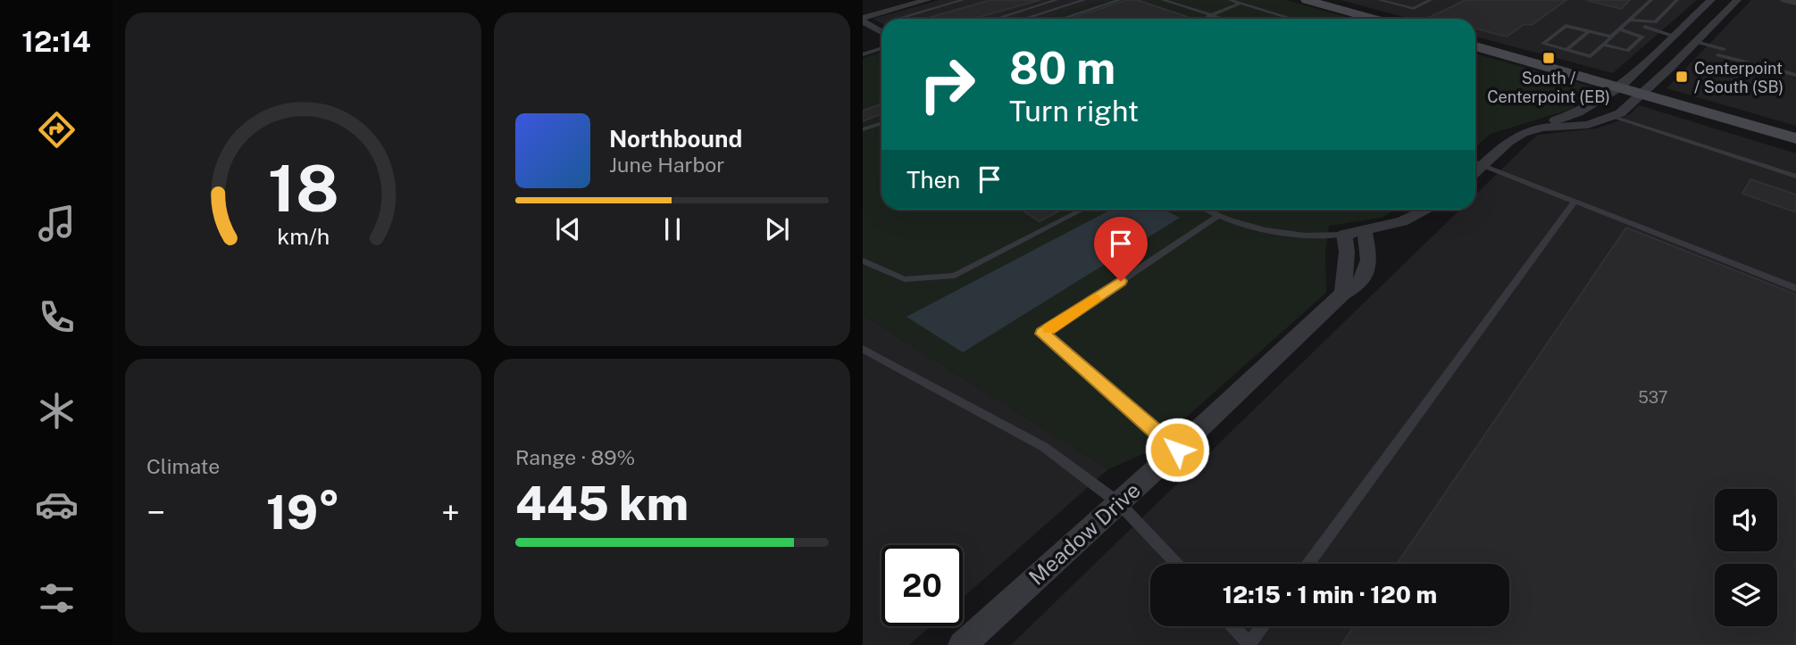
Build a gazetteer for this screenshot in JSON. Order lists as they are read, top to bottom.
{
  "streets": {
    "street": ["Meadow Drive"]
  },
  "places": {
    "transit": ["South / Centerpoint (EB)", "Centerpoint / South (SB)"]
  },
  "house_numbers": ["537"],
  "page": {
    "tabs": "12:14",
    "turn": ["80 m", "Turn right"],
    "song": ["Northbound", "June Harbor"],
    "then": "Then",
    "tile": [
      "Climate",
      ["Range · 89%", "445 km"]
    ],
    "heat": ["−", "19°", "+"],
    "limit": "20",
    "trip": "12:15 · 1 min · 120 m",
    "gauge": ["18", "km/h"]
  }
}
